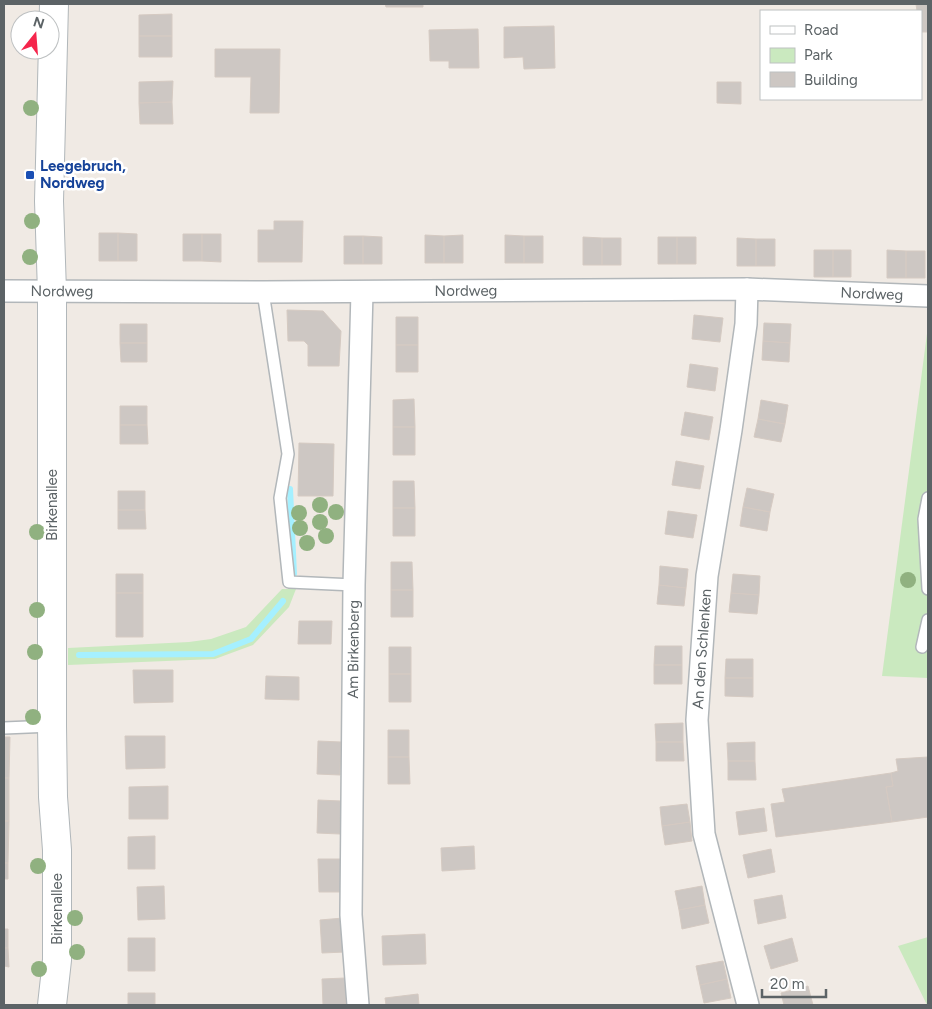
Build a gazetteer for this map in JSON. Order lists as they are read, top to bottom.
{
  "streets": {
    "street": [
      "Nordweg",
      "Birkenallee",
      "Am Birkenberg",
      "An den Schlenken"
    ]
  },
  "crossings": [
    ["Nordweg", "Birkenallee"],
    ["Nordweg", "Am Birkenberg"],
    ["Nordweg", "An den Schlenken"]
  ],
  "places": {
    "transit": ["Leegebruch, Nordweg"]
  },
  "legend": ["Road", "Park", "Building"],
  "scale_bar": "20 m",
  "north": "top"
}
